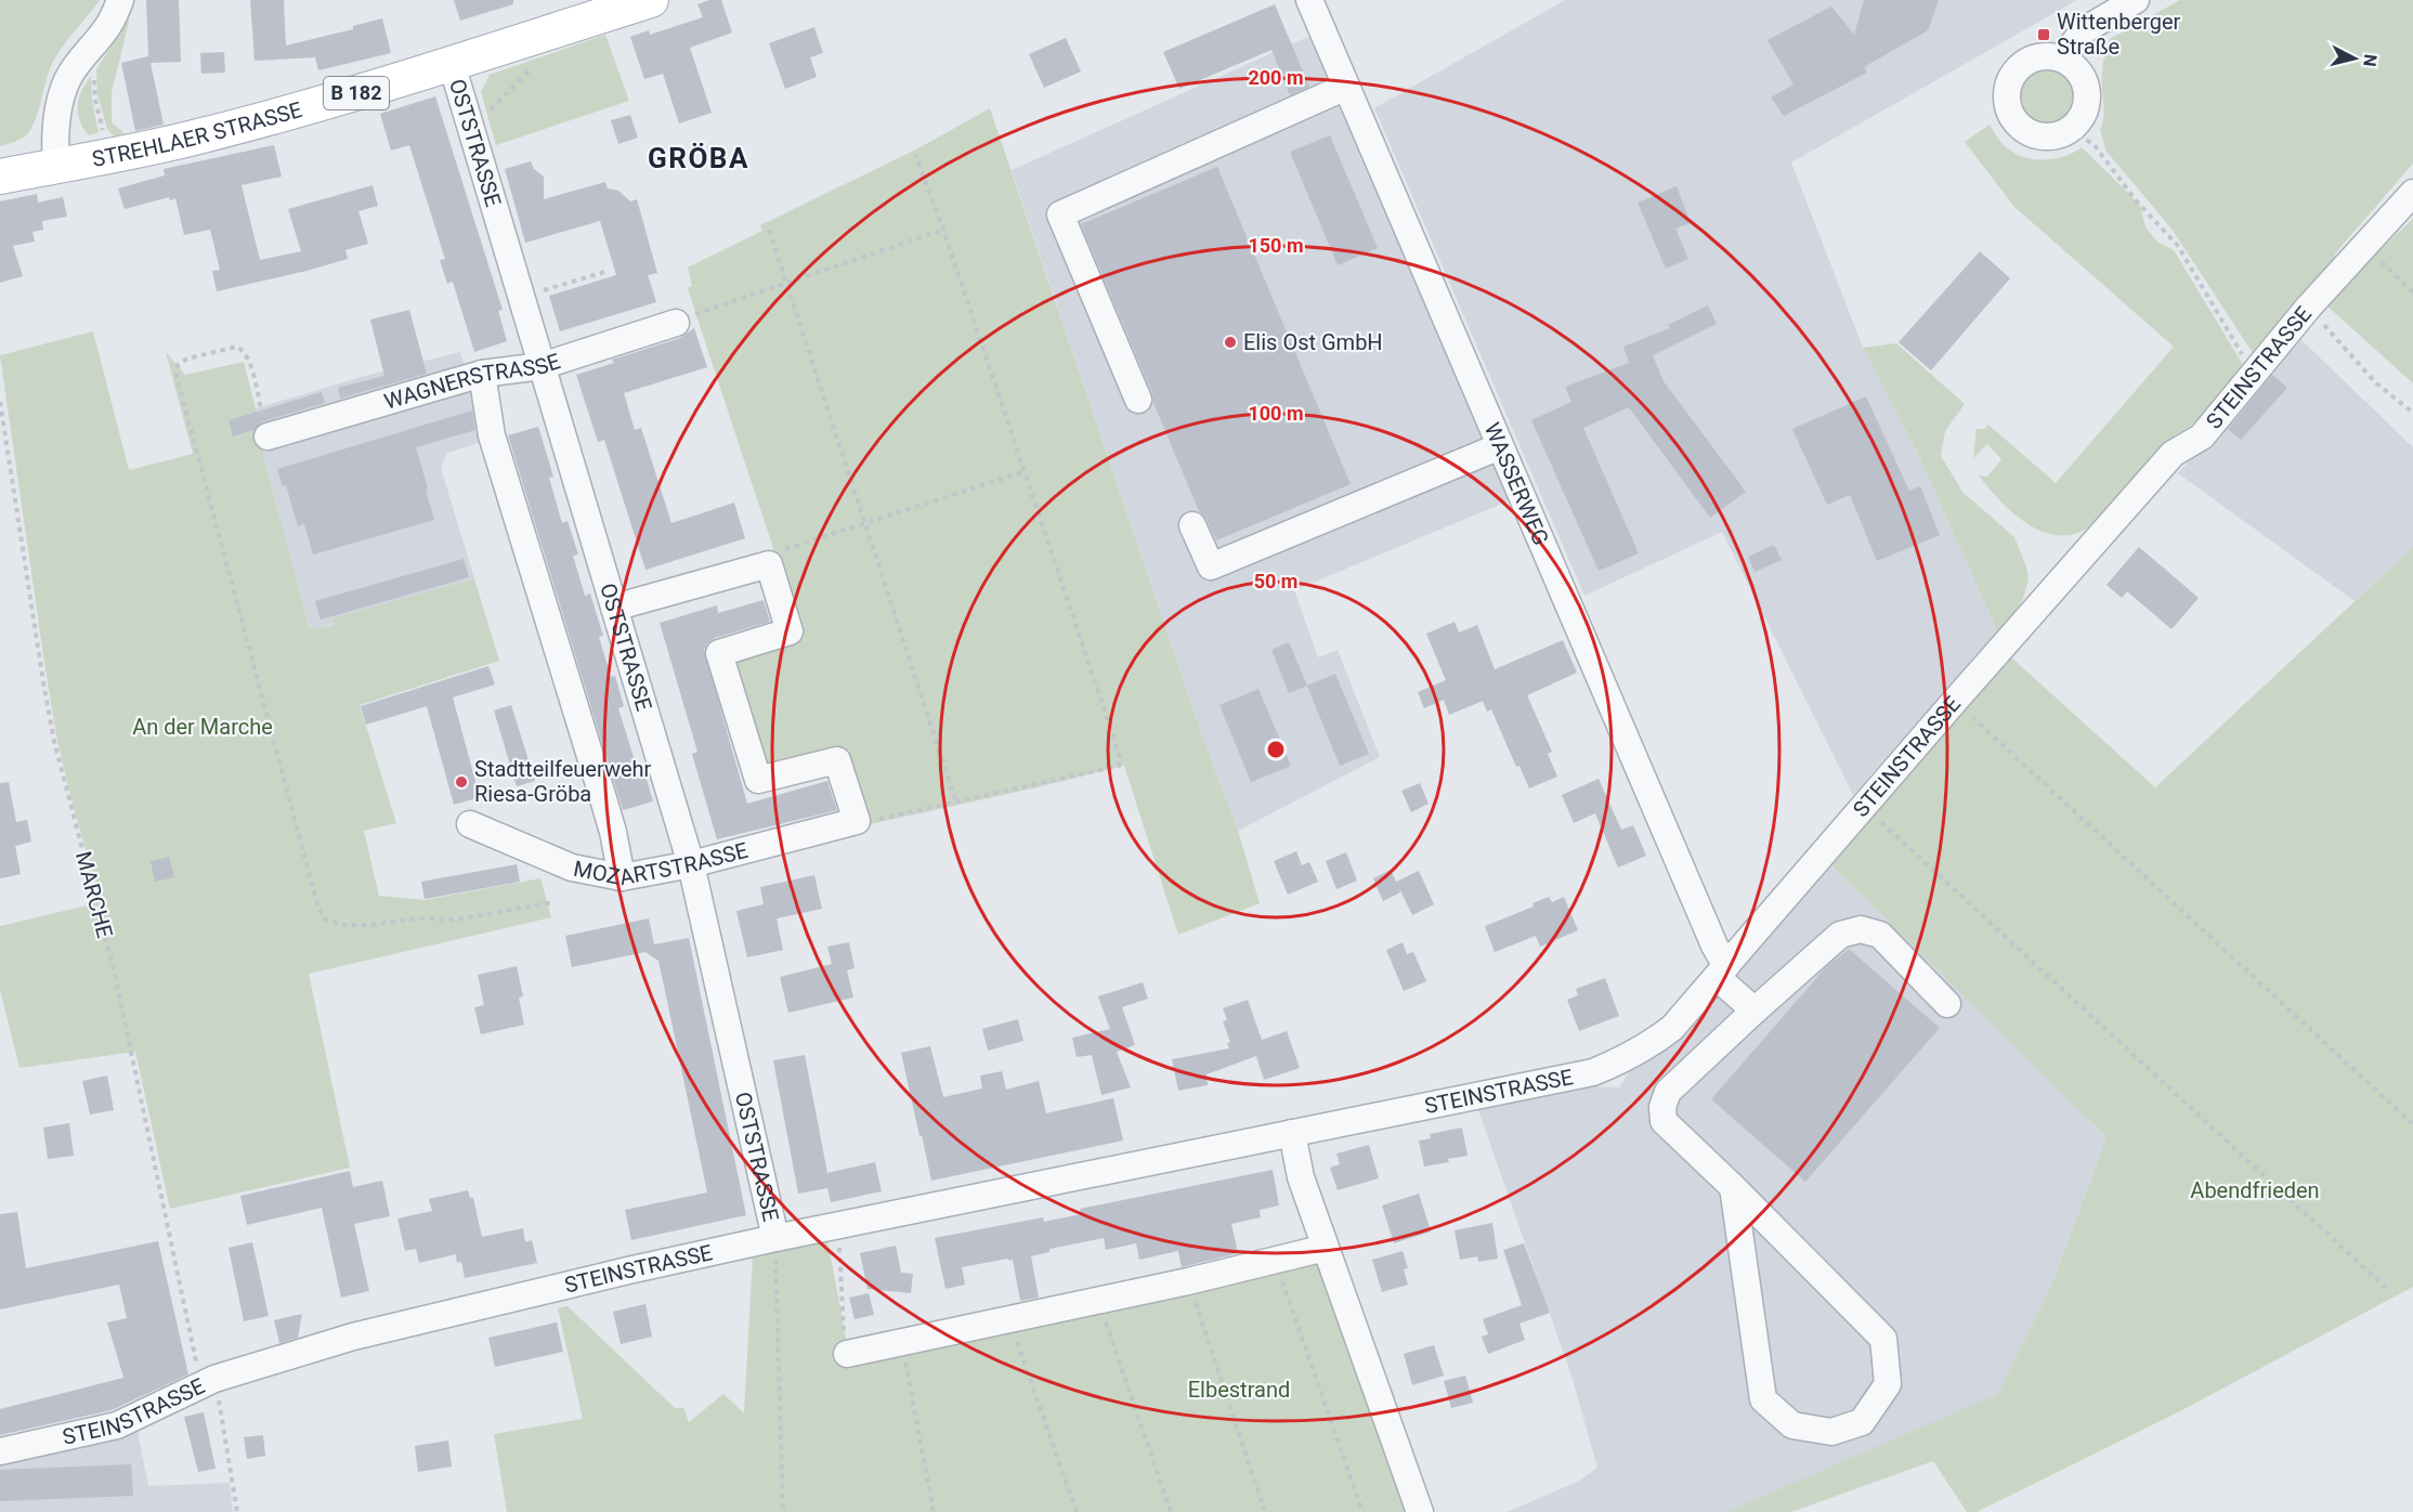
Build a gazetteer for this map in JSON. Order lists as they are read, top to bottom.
{
  "streets": {
    "main road": ["B 182", "STREHLAER STRASSE"],
    "street": [
      "OSTSTRASSE",
      "STEINSTRASSE",
      "WAGNERSTRASSE",
      "WASSERWEG",
      "MOZARTSTRASSE"
    ],
    "path": ["MARCHE"]
  },
  "crossings": [
    ["STREHLAER STRASSE", "OSTSTRASSE"],
    ["OSTSTRASSE", "STEINSTRASSE"],
    ["OSTSTRASSE", "WAGNERSTRASSE"],
    ["OSTSTRASSE", "MOZARTSTRASSE"],
    ["STEINSTRASSE", "WASSERWEG"],
    ["STEINSTRASSE", "MARCHE"]
  ],
  "districts": ["GRÖBA"],
  "parks": ["An der Marche", "Abendfrieden", "Elbestrand"],
  "places": {
    "transit": ["Wittenberger Straße"],
    "other": ["Elis Ost GmbH", "Stadtteilfeuerwehr Riesa-Gröba"]
  },
  "north": "right",
  "rings": [
    "200 m",
    "150 m",
    "100 m",
    "50 m"
  ]
}
